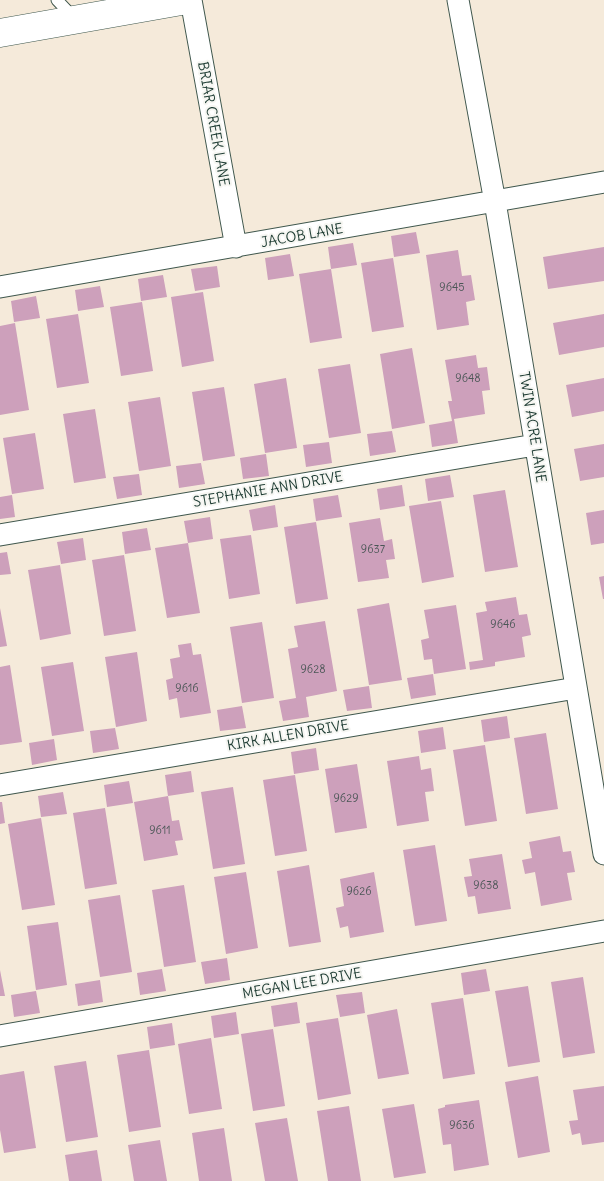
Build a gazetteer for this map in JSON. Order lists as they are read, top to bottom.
{
  "streets": {
    "street": [
      "BRIAR CREEK LANE",
      "JACOB LANE",
      "TWIN ACRE LANE",
      "STEPHANIE ANN DRIVE",
      "KIRK ALLEN DRIVE",
      "MEGAN LEE DRIVE"
    ]
  },
  "crossings": [
    ["BRIAR CREEK LANE", "JACOB LANE"],
    ["JACOB LANE", "TWIN ACRE LANE"],
    ["TWIN ACRE LANE", "STEPHANIE ANN DRIVE"],
    ["TWIN ACRE LANE", "KIRK ALLEN DRIVE"]
  ],
  "house_numbers": [
    "9645",
    "9648",
    "9637",
    "9646",
    "9628",
    "9616",
    "9629",
    "9611",
    "9638",
    "9626",
    "9636"
  ]
}
